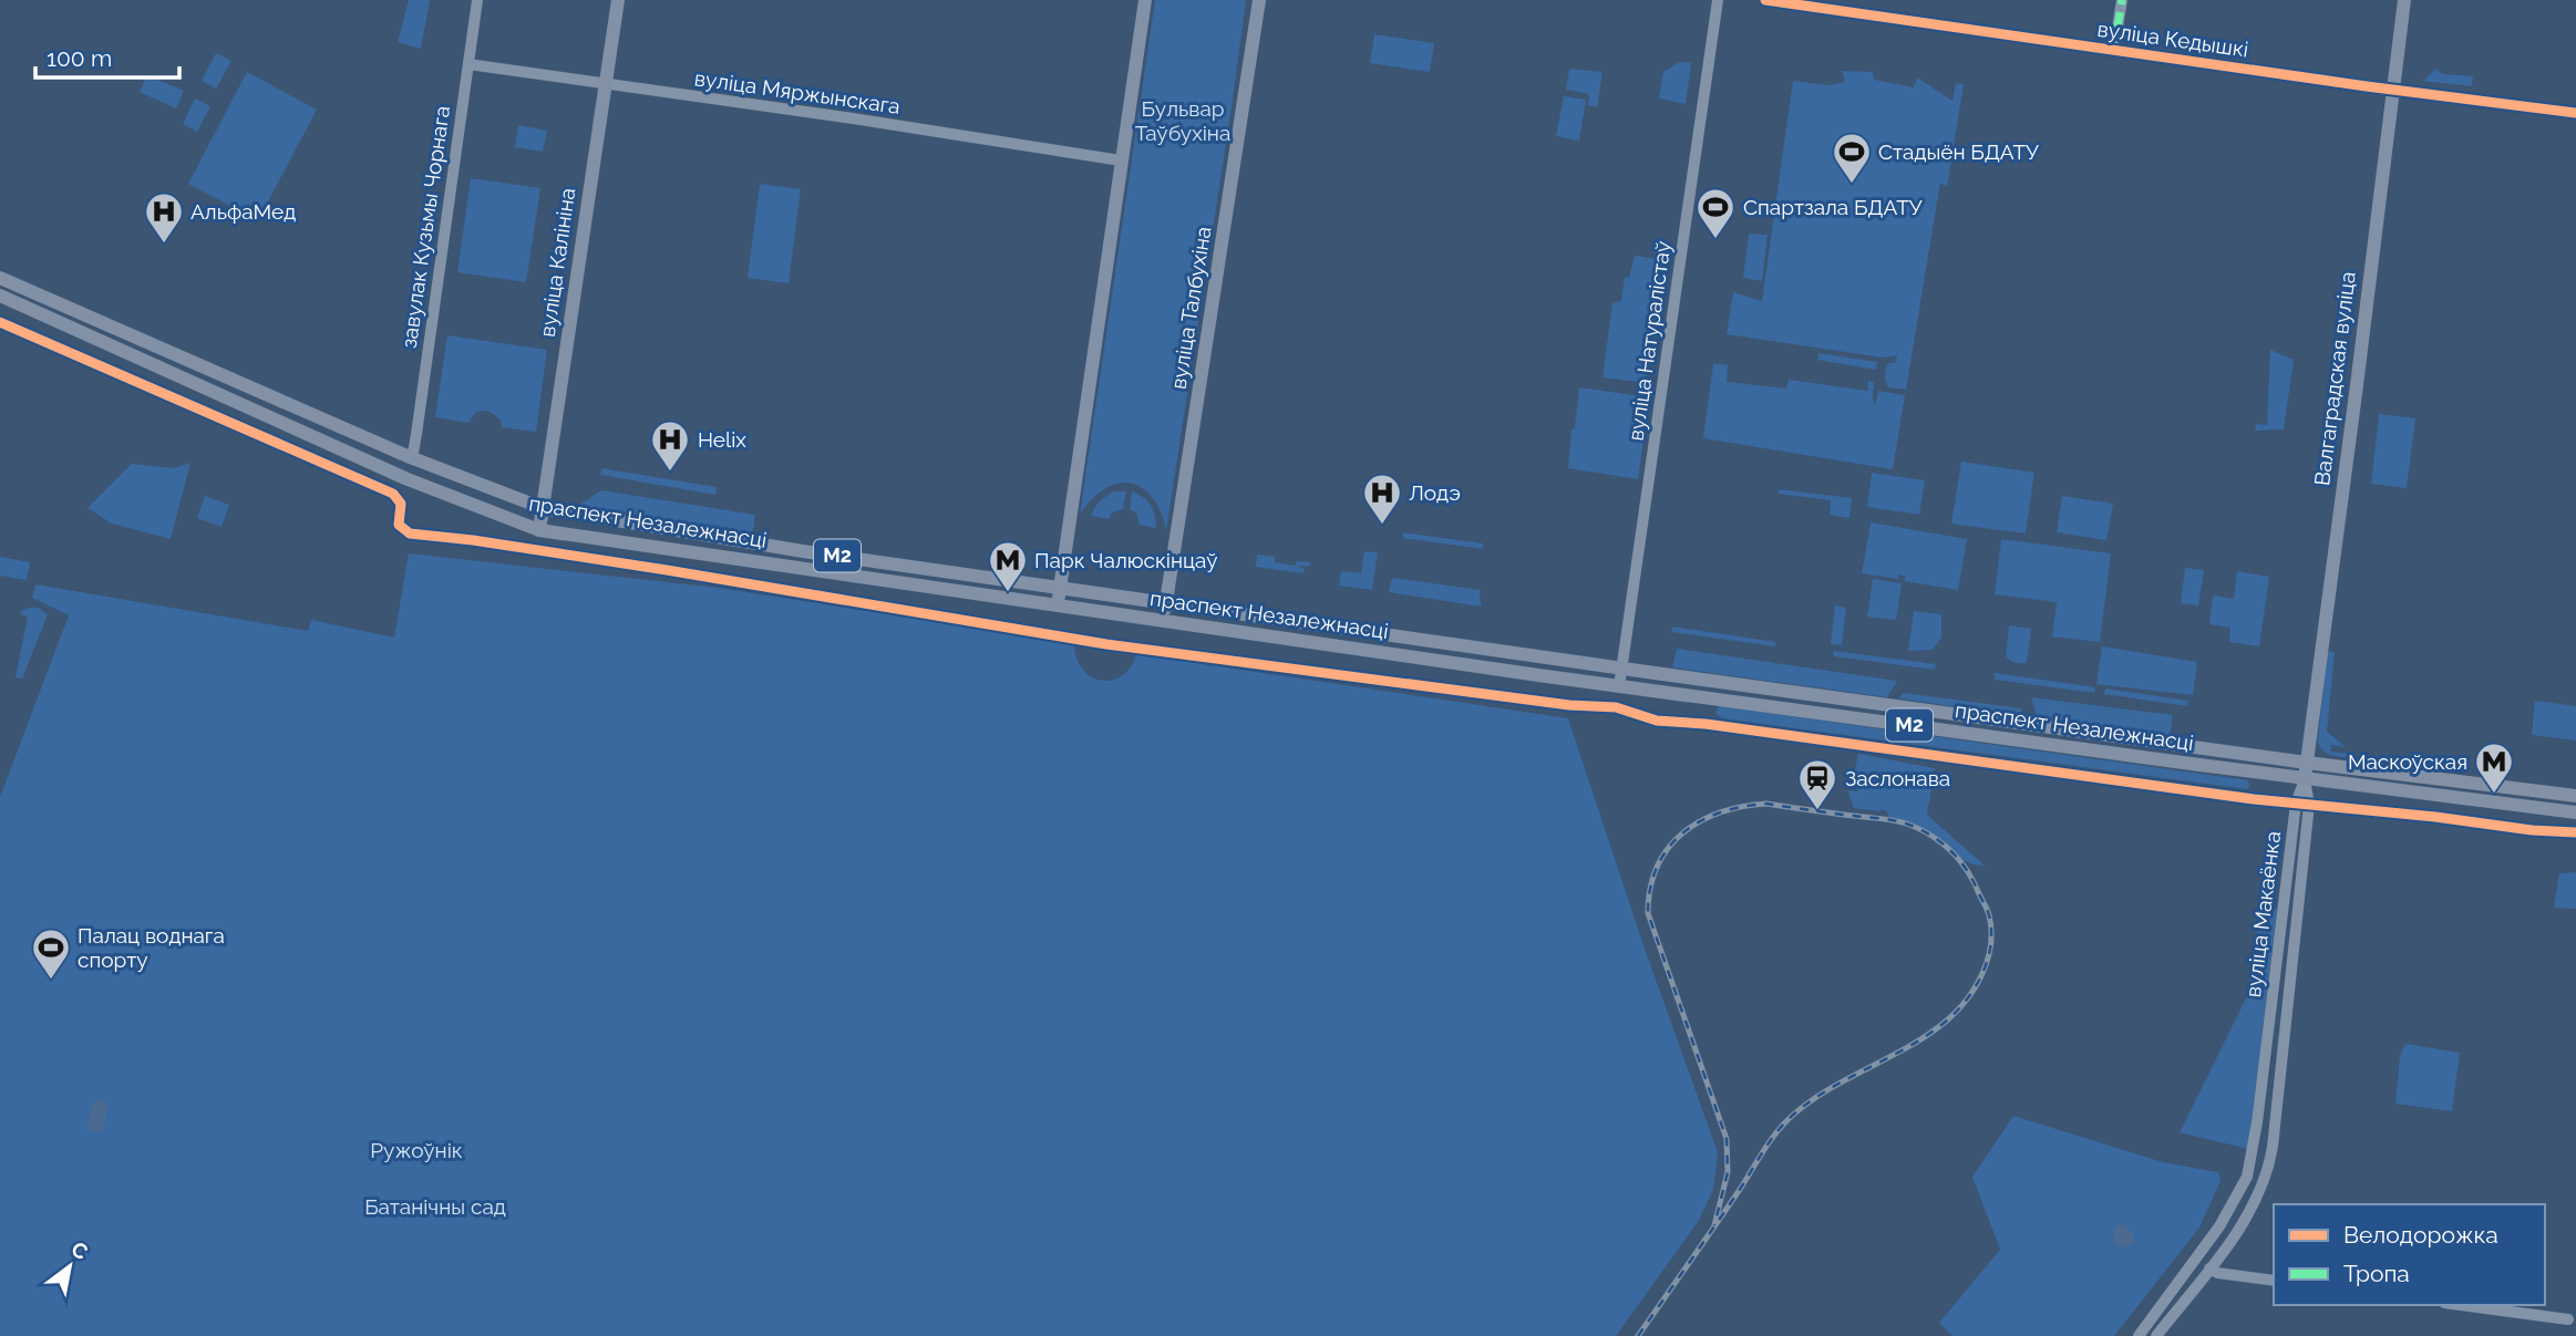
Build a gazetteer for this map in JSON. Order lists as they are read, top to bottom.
{
  "streets": {
    "main road": [
      "вуліца Калініна",
      "вуліца Талбухіна",
      "Валгаградская вуліца",
      "праспект Незалежнасці",
      "М2"
    ],
    "street": [
      "вуліца Кедышкі",
      "вуліца Мяржынскага",
      "завулак Кузьмы Чорнага",
      "вуліца Натуралістаў",
      "вуліца Макаёнка"
    ]
  },
  "crossings": [
    ["вуліца Кедышкі", "Валгаградская вуліца"],
    ["вуліца Мяржынскага", "завулак Кузьмы Чорнага"],
    ["вуліца Мяржынскага", "вуліца Калініна"],
    ["завулак Кузьмы Чорнага", "праспект Незалежнасці"],
    ["вуліца Калініна", "праспект Незалежнасці"],
    ["вуліца Талбухіна", "праспект Незалежнасці"],
    ["вуліца Натуралістаў", "праспект Незалежнасці"],
    ["Валгаградская вуліца", "праспект Незалежнасці"],
    ["Валгаградская вуліца", "вуліца Макаёнка"],
    ["праспект Незалежнасці", "вуліца Макаёнка"]
  ],
  "parks": ["Бульвар Таўбухіна", "Ружоўнік", "Батанічны сад"],
  "places": {
    "sports": ["Стадыён БДАТУ", "Спартзала БДАТУ", "Палац воднага спорту"],
    "hospital": ["АльфаМед", "Helix", "Лодэ"],
    "metro station": ["Парк Чалюскінцаў", "Маскоўская"],
    "station": ["Заслонава"]
  },
  "legend": ["Велодорожка", "Тропа"],
  "scale_bar": "100 m",
  "north": "top right"
}
